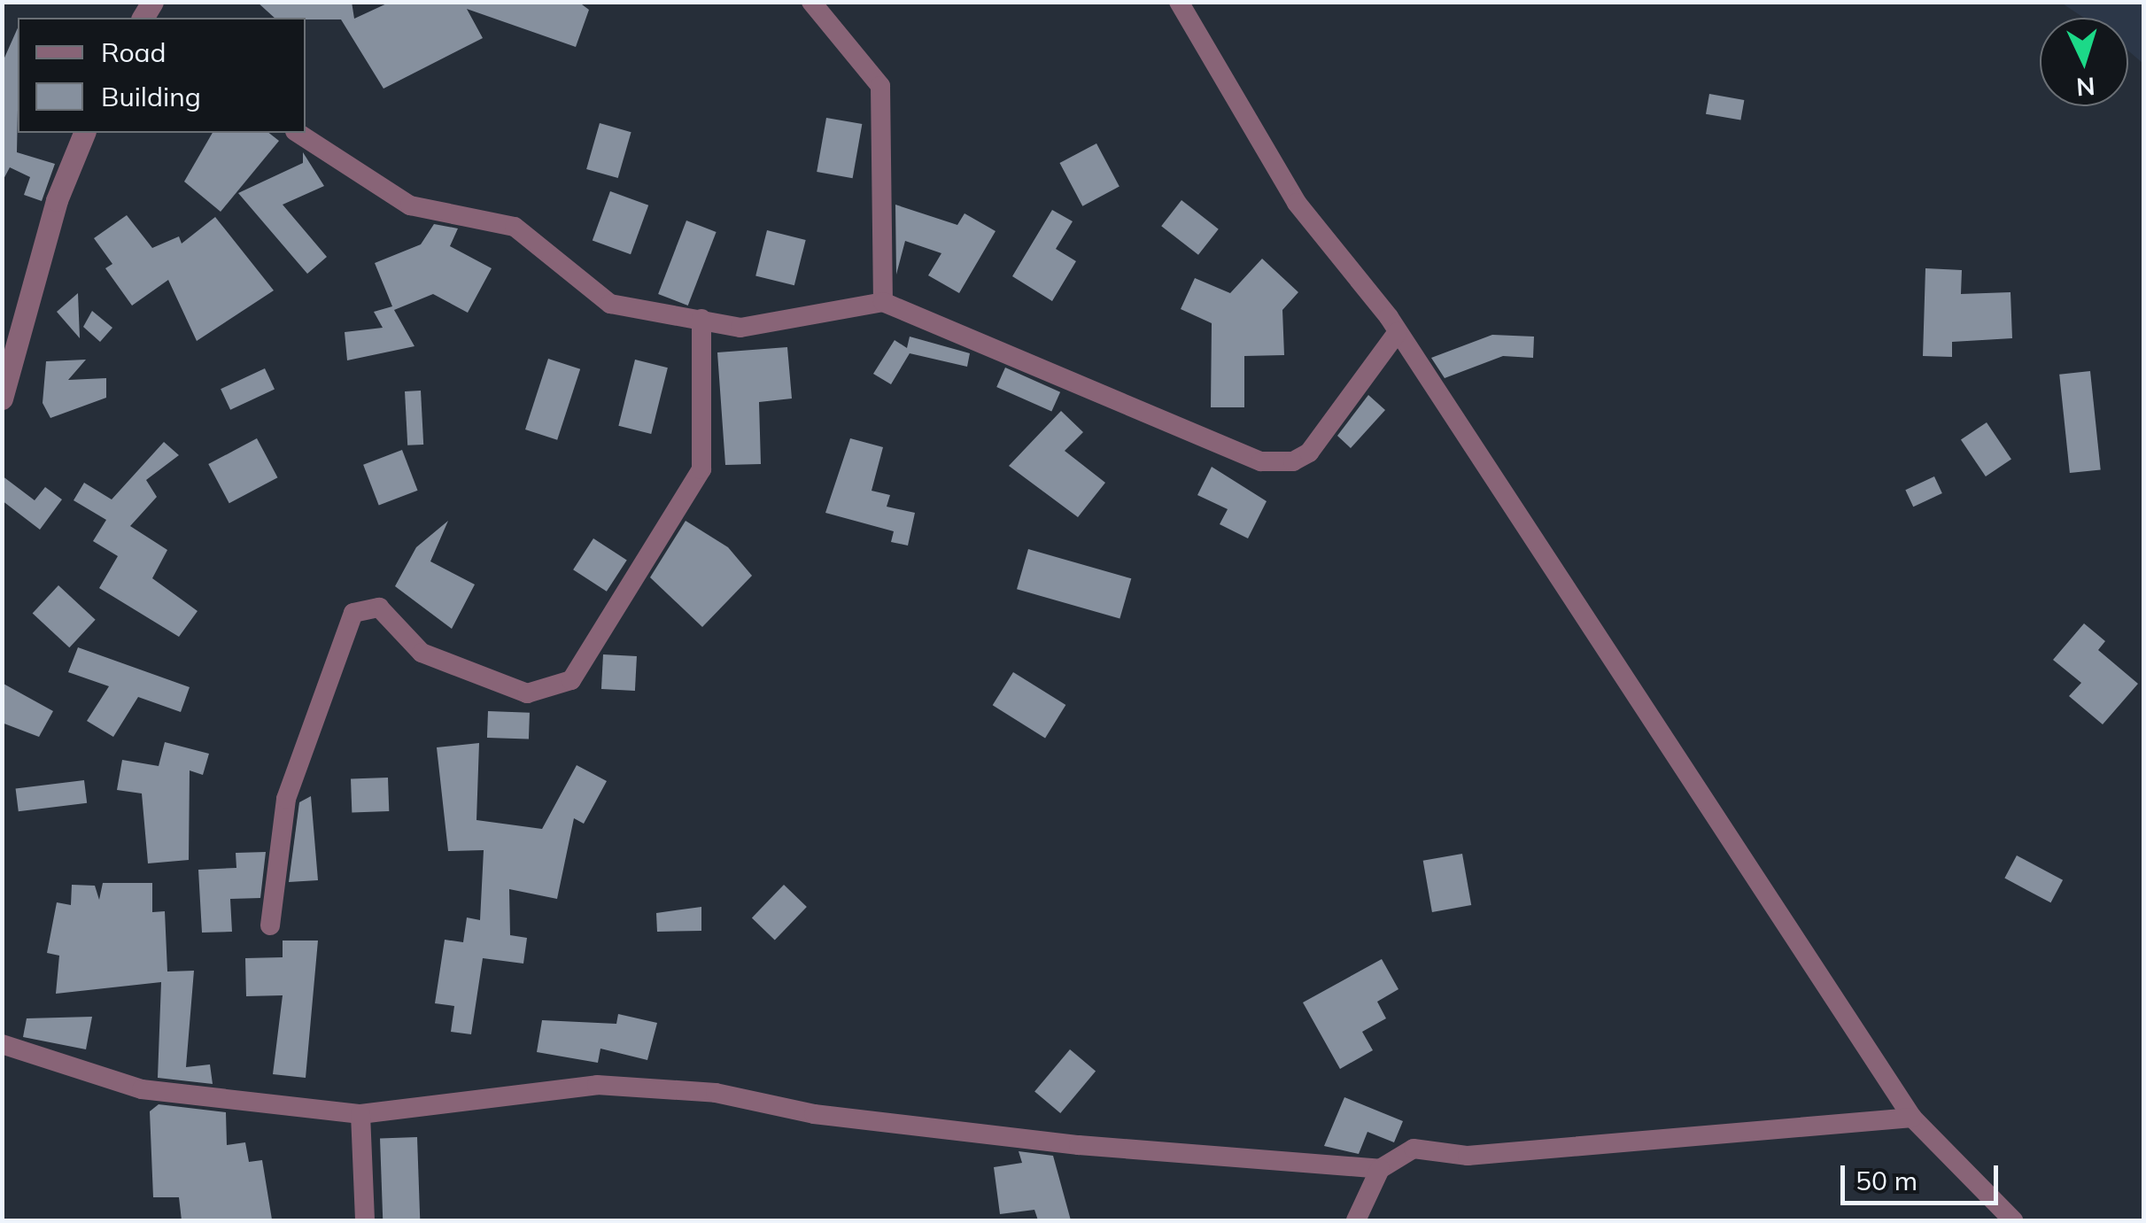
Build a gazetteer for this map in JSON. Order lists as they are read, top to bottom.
{
  "legend": ["Road", "Building"],
  "scale_bar": "50 m",
  "north": "bottom"
}
